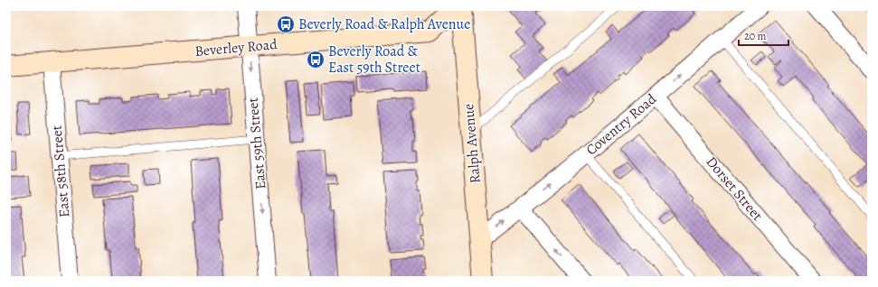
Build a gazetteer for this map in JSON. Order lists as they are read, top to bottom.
{
  "streets": {
    "street": [
      "Beverley Road",
      "Coventry Road",
      "East 59th Street",
      "Ralph Avenue",
      "East 58th Street",
      "Dorset Street"
    ]
  },
  "crossings": [
    ["Beverley Road", "East 59th Street"],
    ["Beverley Road", "East 58th Street"],
    ["Coventry Road", "Ralph Avenue"],
    ["Coventry Road", "Dorset Street"]
  ],
  "one_way": ["Coventry Road", "East 59th Street"],
  "places": {
    "bus stop": ["Beverly Road & Ralph Avenue", "Beverly Road & East 59th Street"]
  },
  "scale_bar": "20 m"
}
